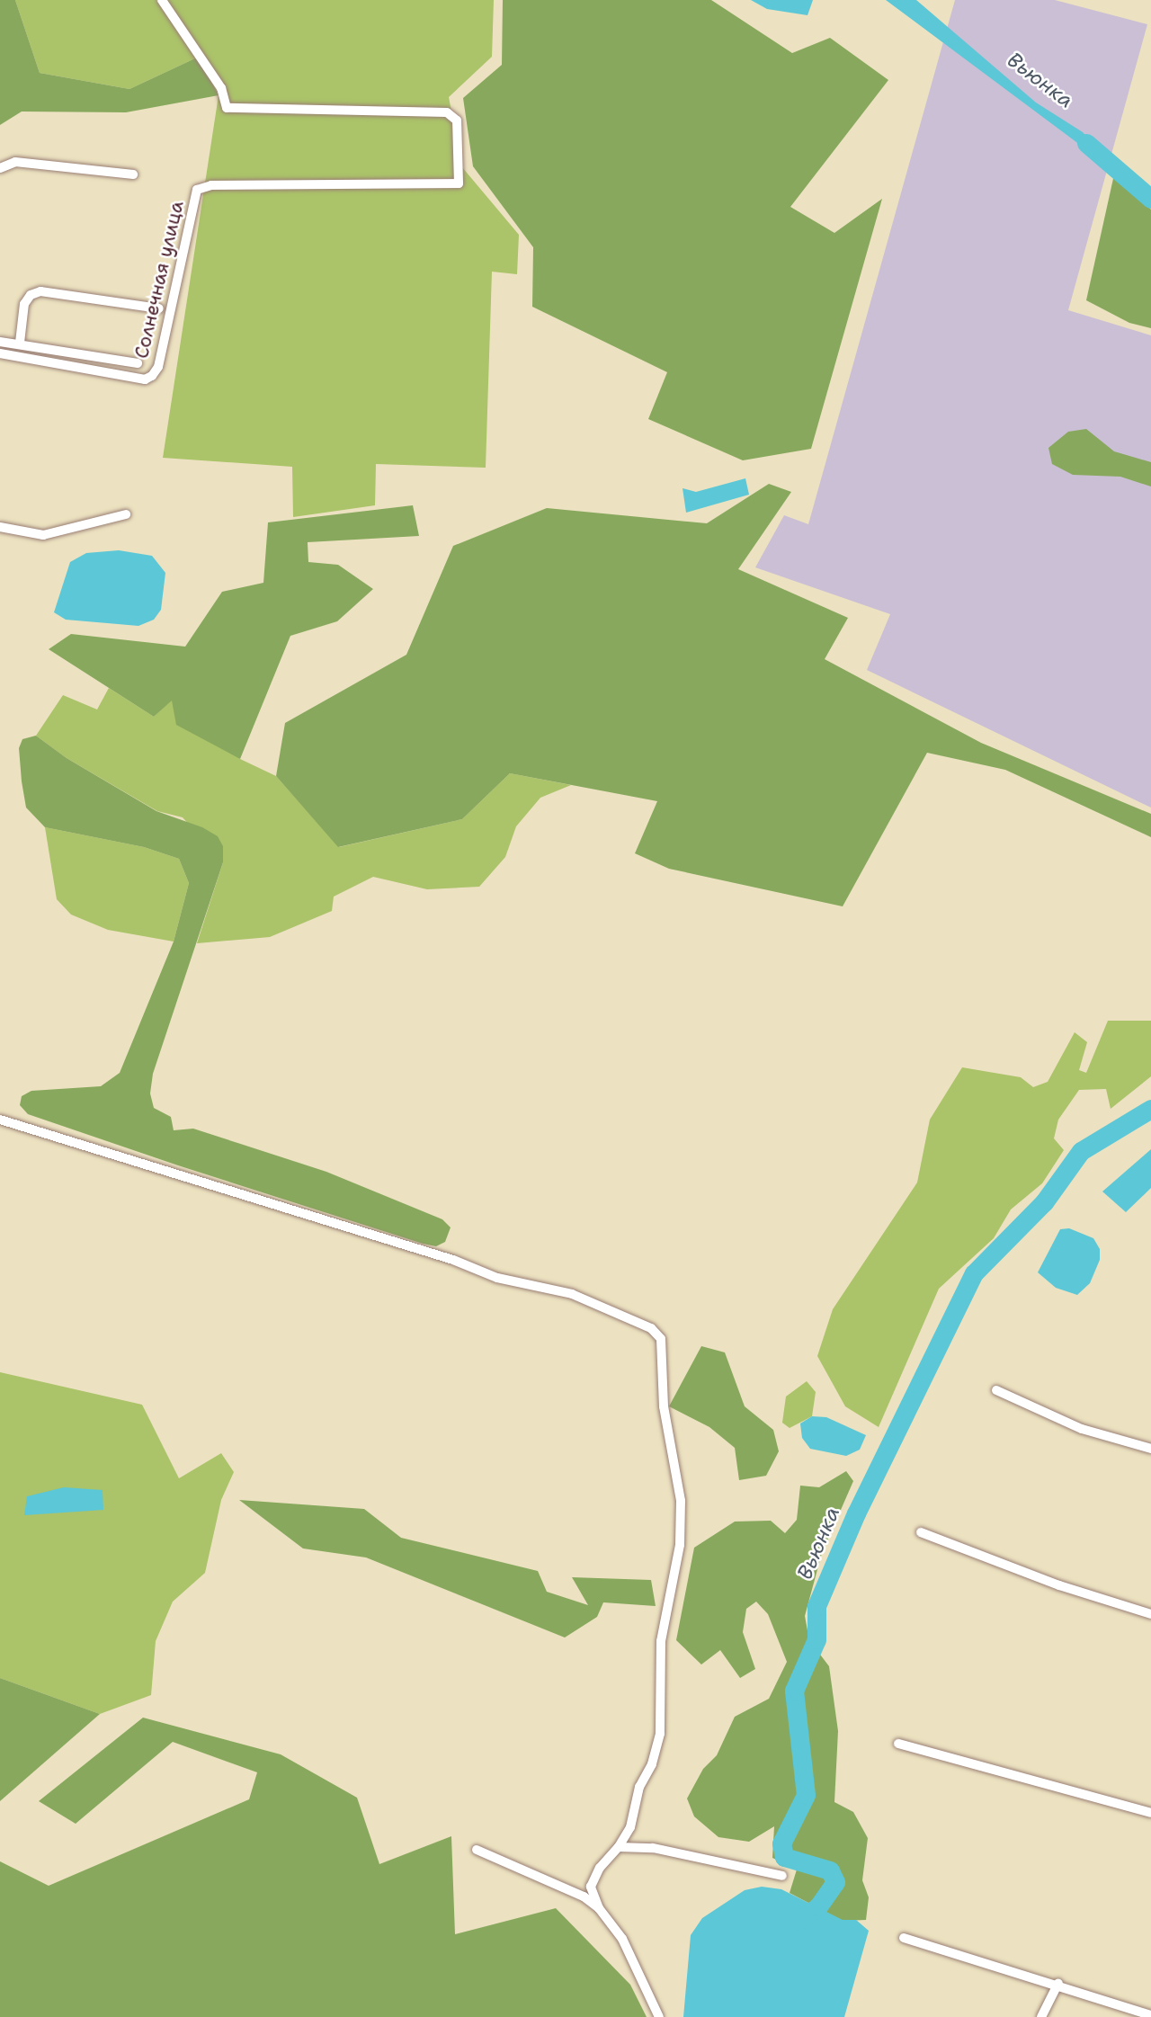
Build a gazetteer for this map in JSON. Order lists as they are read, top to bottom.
{
  "streets": {
    "street": ["Солнечная улица"]
  },
  "water": ["Вьюнка"]
}
